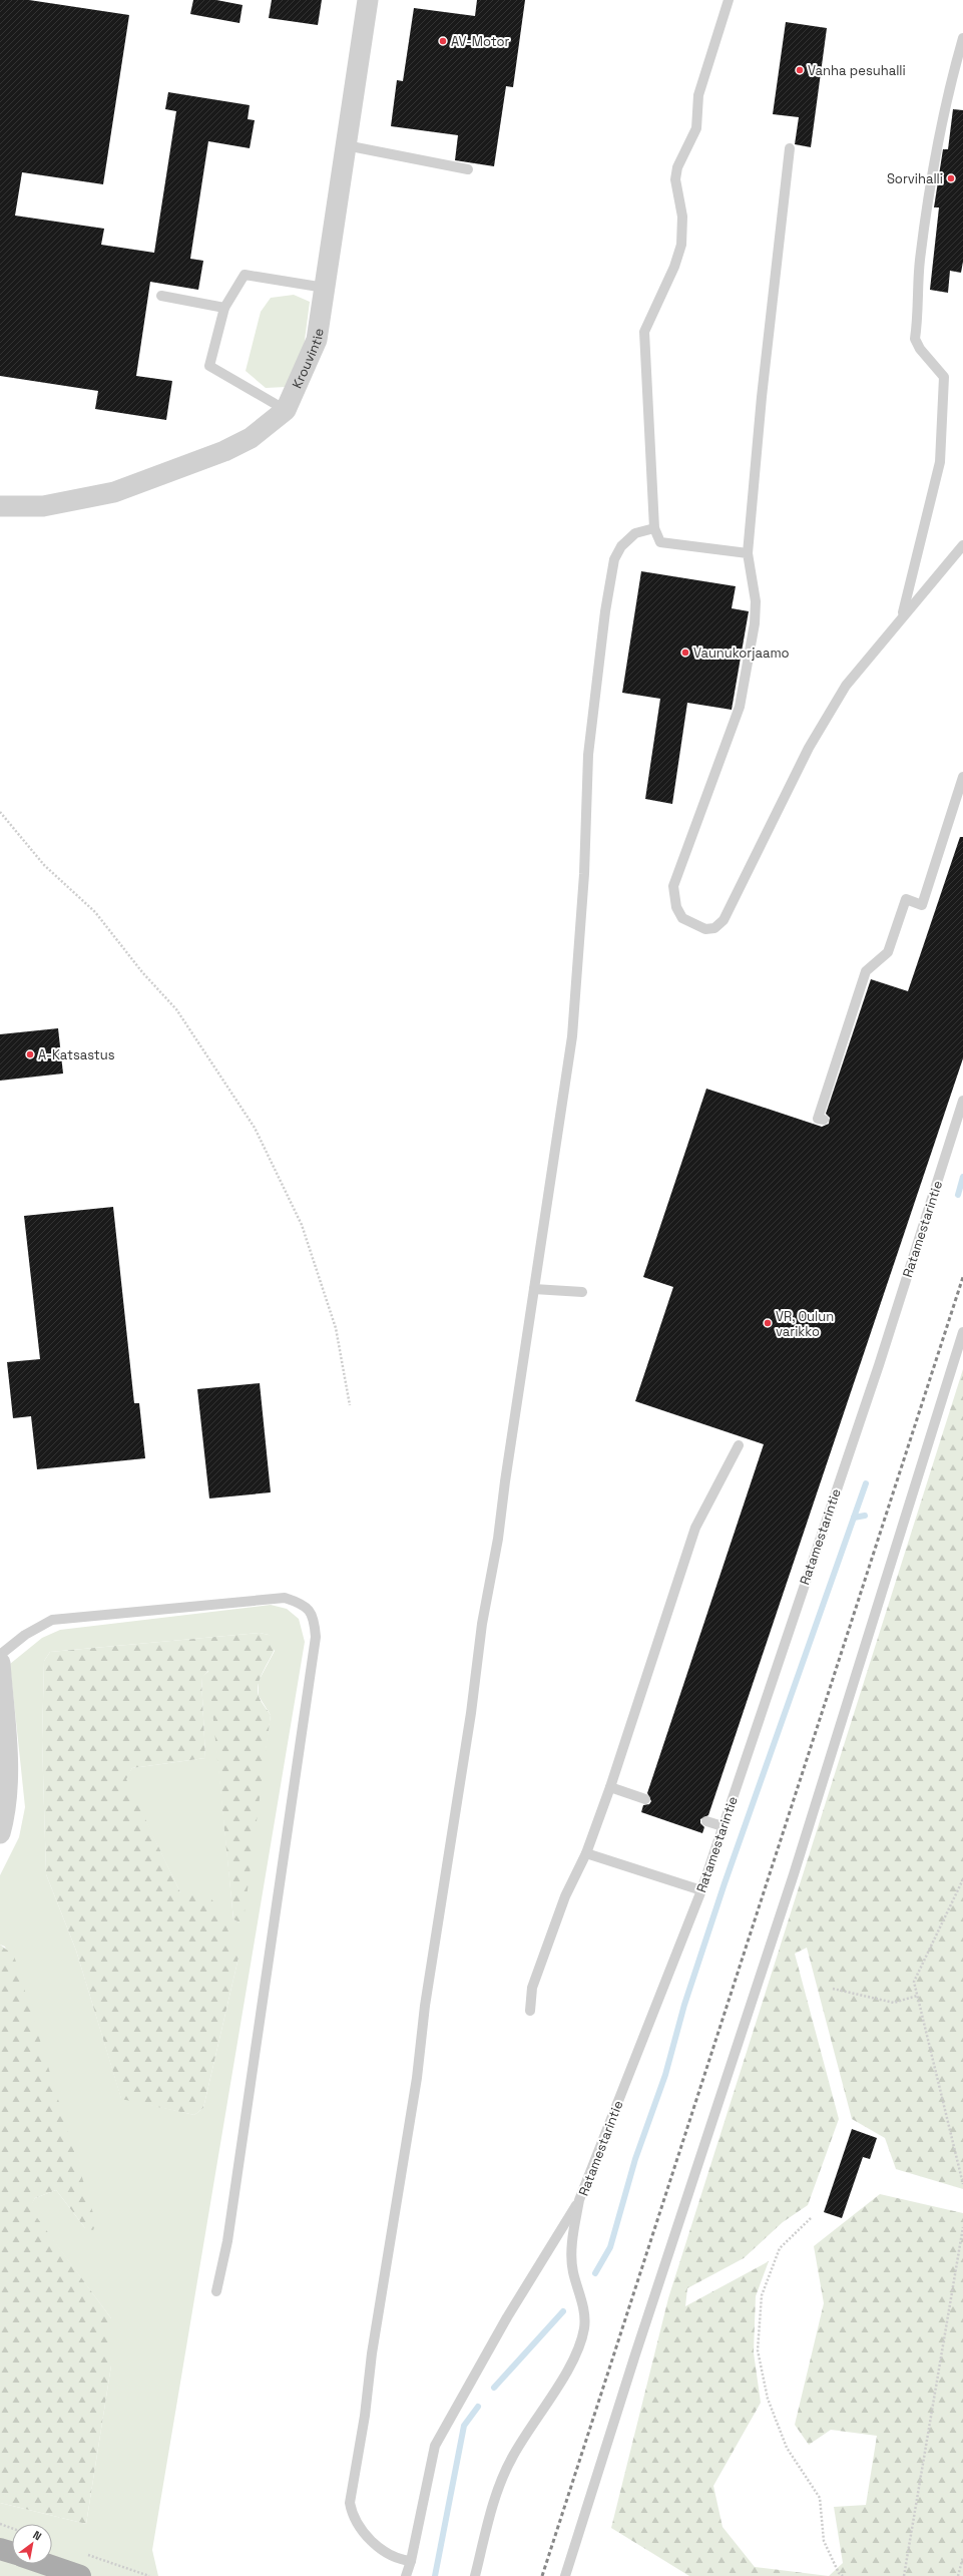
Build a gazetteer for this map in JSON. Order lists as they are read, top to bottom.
{
  "streets": {
    "street": ["Krouvintie"],
    "lane": ["Ratamestarintie"]
  },
  "places": [
    "AV-Motor",
    "Vanha pesuhalli",
    "Sorvihalli",
    "Vaunukorjaamo",
    "A-Katsastus",
    "VR, Oulun varikko"
  ],
  "north": "top right"
}
